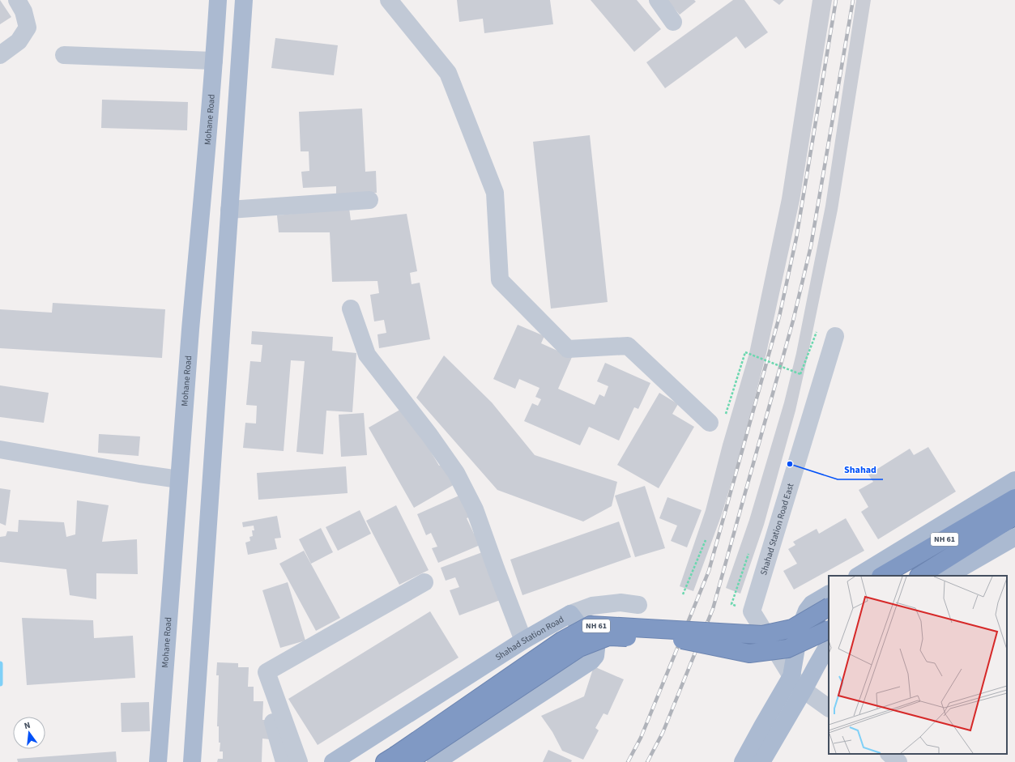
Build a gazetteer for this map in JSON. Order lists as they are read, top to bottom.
{
  "streets": {
    "highway": ["NH 61"],
    "main road": ["Mohane Road", "Shahad Station Road"],
    "street": ["Shahad Station Road East"]
  },
  "places": ["Shahad"],
  "north": "top"
}
